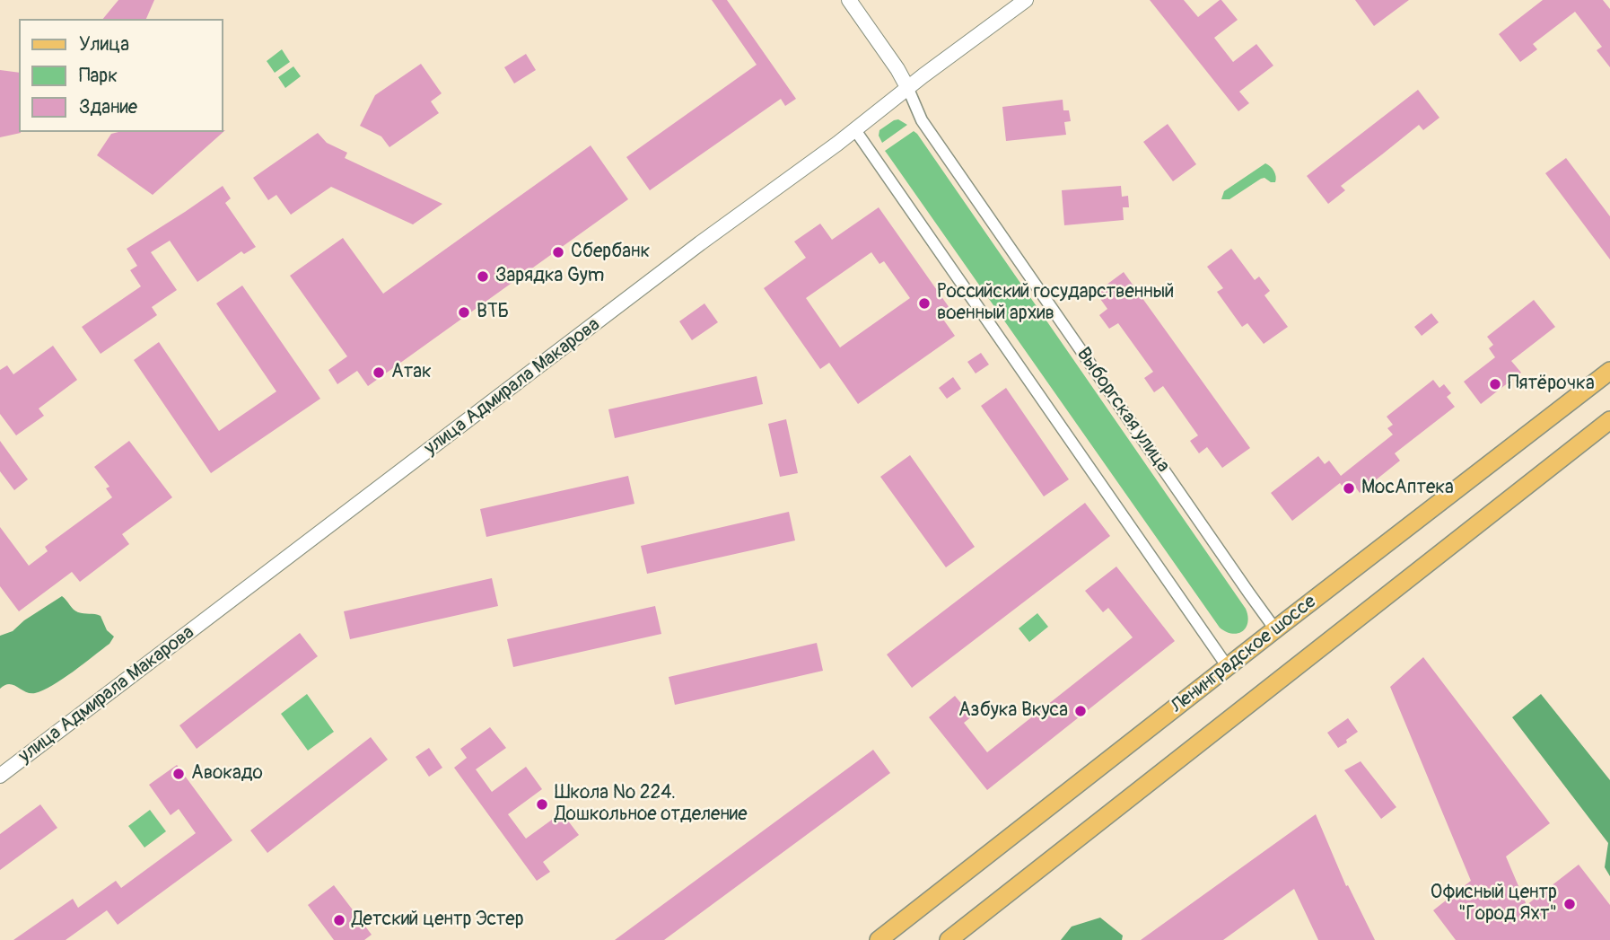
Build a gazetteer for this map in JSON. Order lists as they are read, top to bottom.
{
  "streets": {
    "main road": ["Ленинградское шоссе"],
    "street": ["улица Адмирала Макарова", "Выборгская улица"]
  },
  "crossings": [
    ["улица Адмирала Макарова", "Выборгская улица"],
    ["Выборгская улица", "Ленинградское шоссе"]
  ],
  "places": [
    "Сбербанк",
    "Зарядка Gym",
    "Российский государственный военный архив",
    "ВТБ",
    "Атак",
    "Пятёрочка",
    "МосАптека",
    "Азбука Вкуса",
    "Авокадо",
    "Школа № 224. Дошкольное отделение",
    "Офисный центр \"Город Яхт\"",
    "Детский центр Эстер"
  ],
  "legend": ["Улица", "Парк", "Здание"]
}
